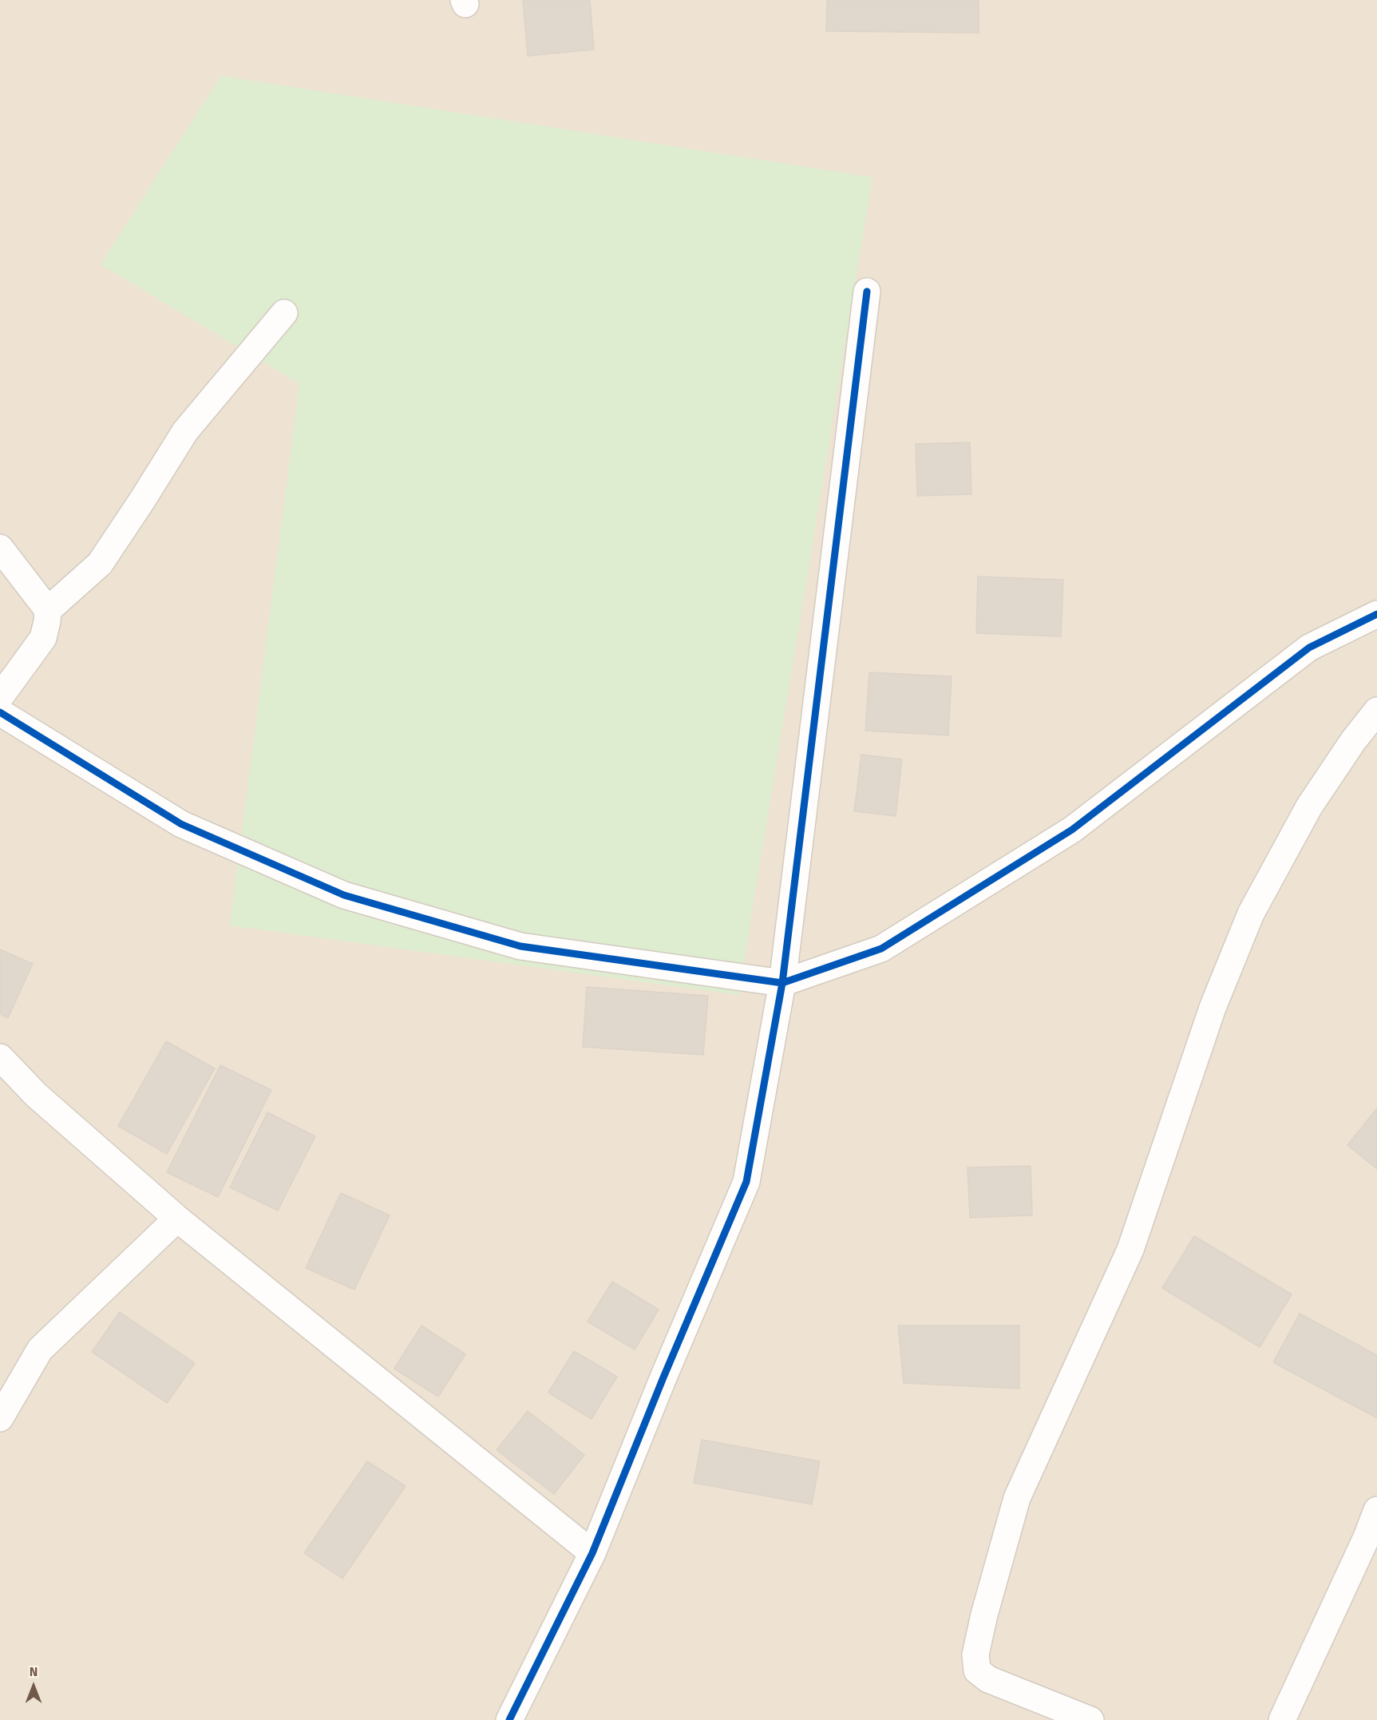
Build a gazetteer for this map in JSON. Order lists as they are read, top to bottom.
{
  "north": "top"
}
